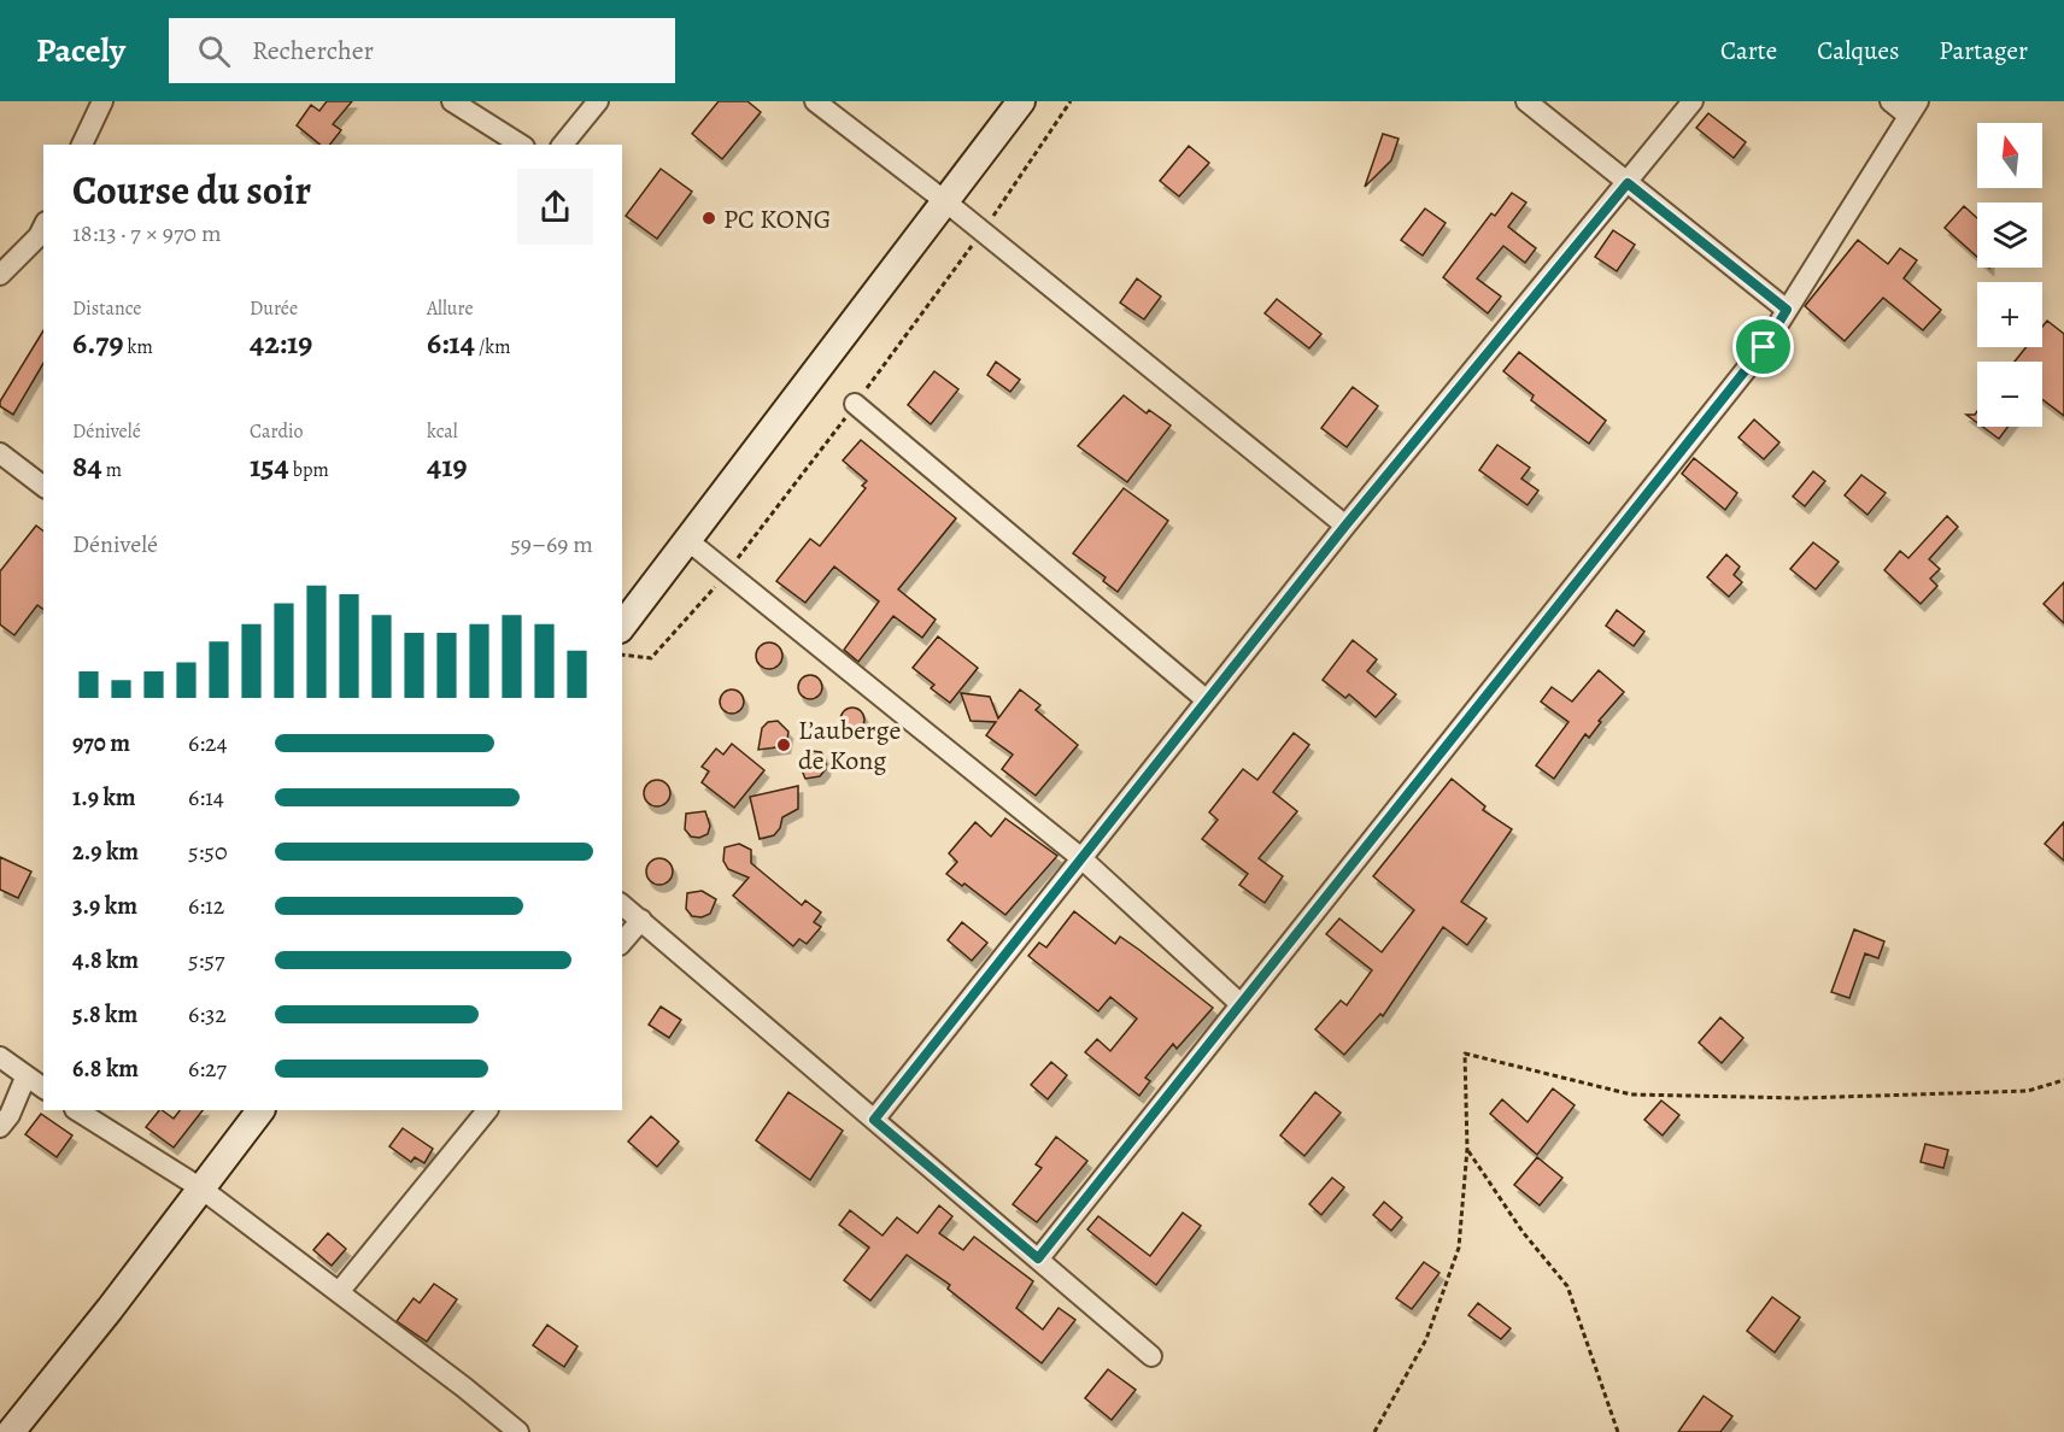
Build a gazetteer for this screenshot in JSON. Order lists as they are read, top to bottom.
{
  "places": ["PC KONG", "L’auberge de Kong"],
  "north": "top",
  "page": {
    "header": "Pacely",
    "search": "Rechercher",
    "nav": ["Carte", "Calques", "Partager"],
    "map_buttons": ["+", "−"],
    "heading": ["Course du soir", "18:13 · 7 × 970 m"],
    "stats": [
      ["Distance", "6.79 km"],
      ["Durée", "42:19"],
      ["Allure", "6:14 /km"],
      ["Dénivelé", "84 m"],
      ["Cardio", "154 bpm"],
      ["kcal", "419"]
    ],
    "chart": ["Dénivelé", "59–69 m"],
    "list": [
      {
        "name": "970 m",
        "note": "6:24"
      },
      {
        "name": "1.9 km",
        "note": "6:14"
      },
      {
        "name": "2.9 km",
        "note": "5:50"
      },
      {
        "name": "3.9 km",
        "note": "6:12"
      },
      {
        "name": "4.8 km",
        "note": "5:57"
      },
      {
        "name": "5.8 km",
        "note": "6:32"
      },
      {
        "name": "6.8 km",
        "note": "6:27"
      }
    ]
  }
}
